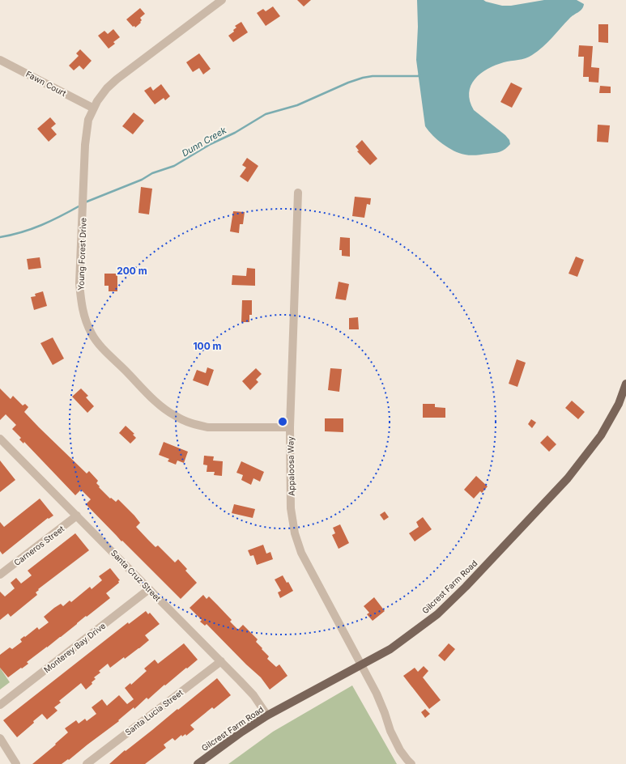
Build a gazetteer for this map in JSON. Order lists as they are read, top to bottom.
{
  "streets": {
    "main road": ["Gilcrest Farm Road"],
    "street": [
      "Fawn Court",
      "Young Forest Drive",
      "Appaloosa Way",
      "Carneros Street",
      "Santa Cruz Street",
      "Monterey Bay Drive",
      "Santa Lucia Street"
    ]
  },
  "crossings": [
    ["Fawn Court", "Young Forest Drive"],
    ["Young Forest Drive", "Appaloosa Way"],
    ["Appaloosa Way", "Gilcrest Farm Road"],
    ["Carneros Street", "Santa Cruz Street"],
    ["Santa Cruz Street", "Gilcrest Farm Road"],
    ["Santa Cruz Street", "Monterey Bay Drive"],
    ["Santa Cruz Street", "Santa Lucia Street"]
  ],
  "water": ["Dunn Creek"],
  "rings": ["200 m", "100 m"]
}
